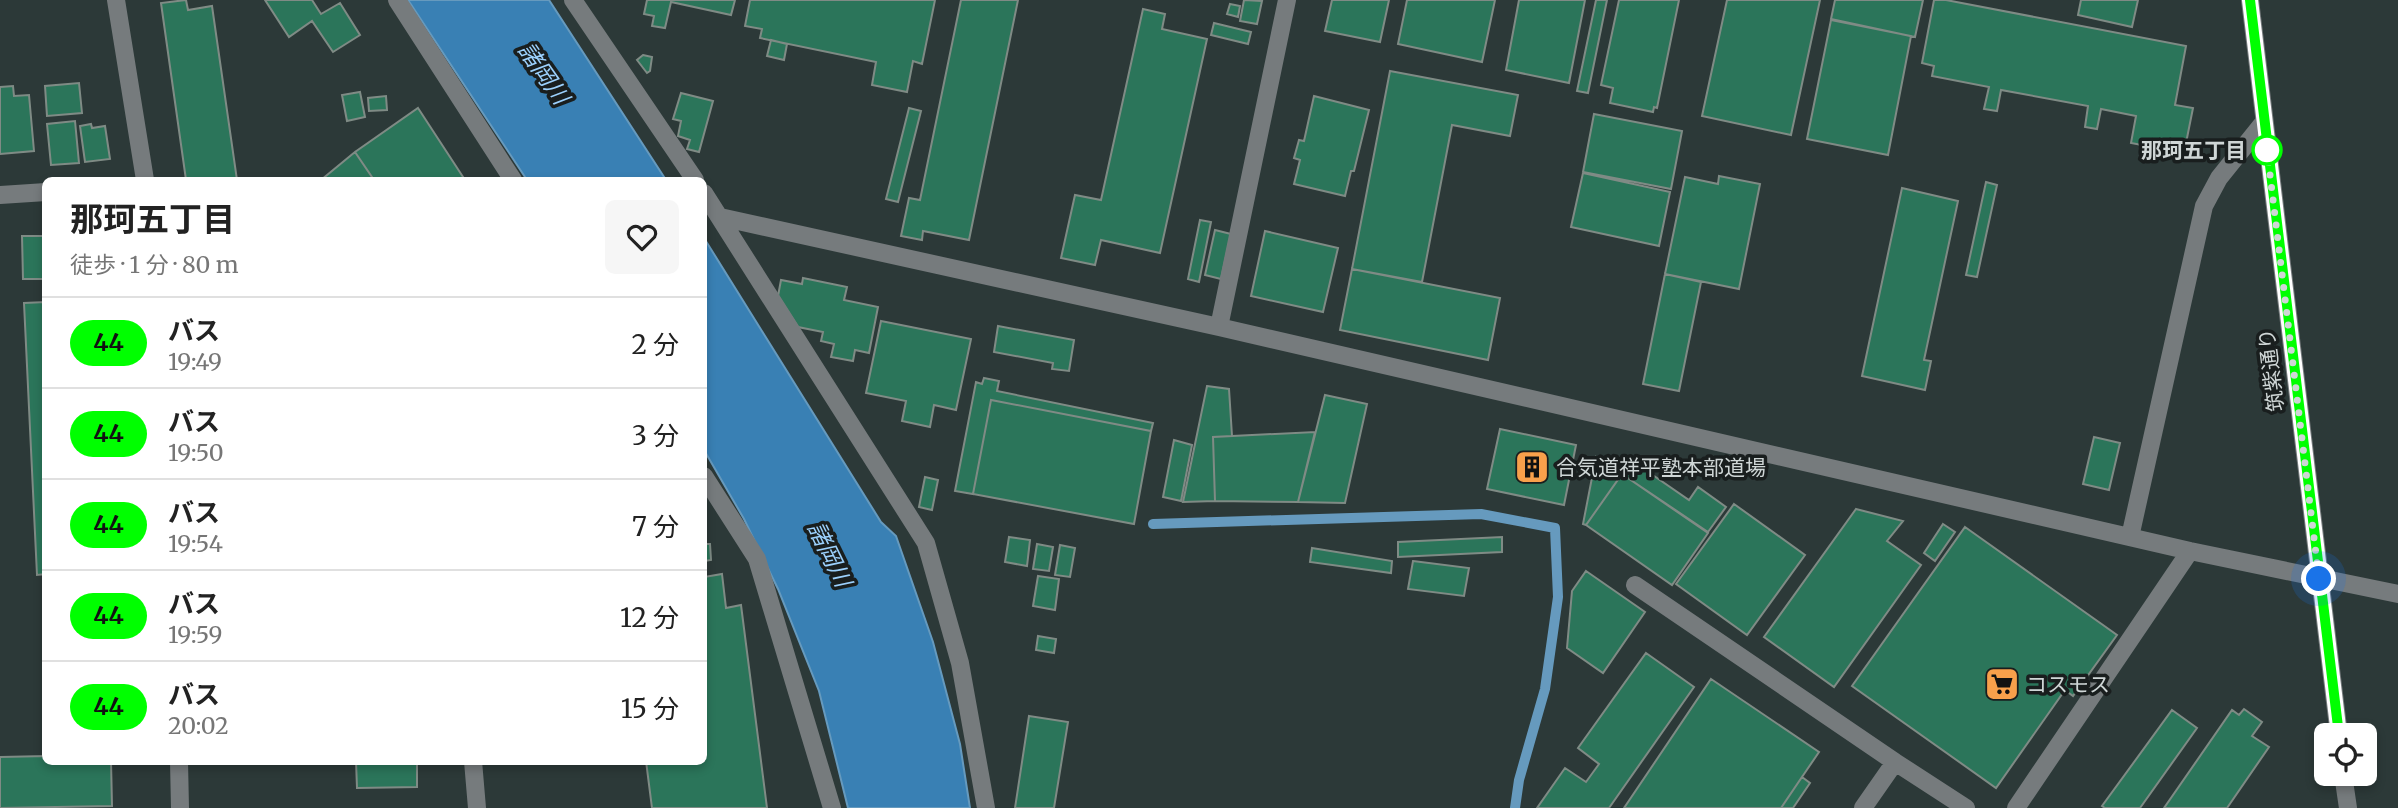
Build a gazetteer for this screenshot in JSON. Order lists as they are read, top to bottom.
{
  "streets": {
    "street": ["筑紫通り"]
  },
  "water": ["諸岡川"],
  "places": {
    "other": ["那珂五丁目"],
    "building": ["合気道祥平塾本部道場"],
    "supermarket": ["コスモス"]
  },
  "lines": ["bus line 44"],
  "page": {
    "heading": ["那珂五丁目", "徒歩 · 1 分 · 80 m"],
    "list": [
      {
        "mark": "44",
        "name": "バス",
        "note": "19:49",
        "value": "2 分"
      },
      {
        "mark": "44",
        "name": "バス",
        "note": "19:50",
        "value": "3 分"
      },
      {
        "mark": "44",
        "name": "バス",
        "note": "19:54",
        "value": "7 分"
      },
      {
        "mark": "44",
        "name": "バス",
        "note": "19:59",
        "value": "12 分"
      },
      {
        "mark": "44",
        "name": "バス",
        "note": "20:02",
        "value": "15 分"
      }
    ]
  }
}
